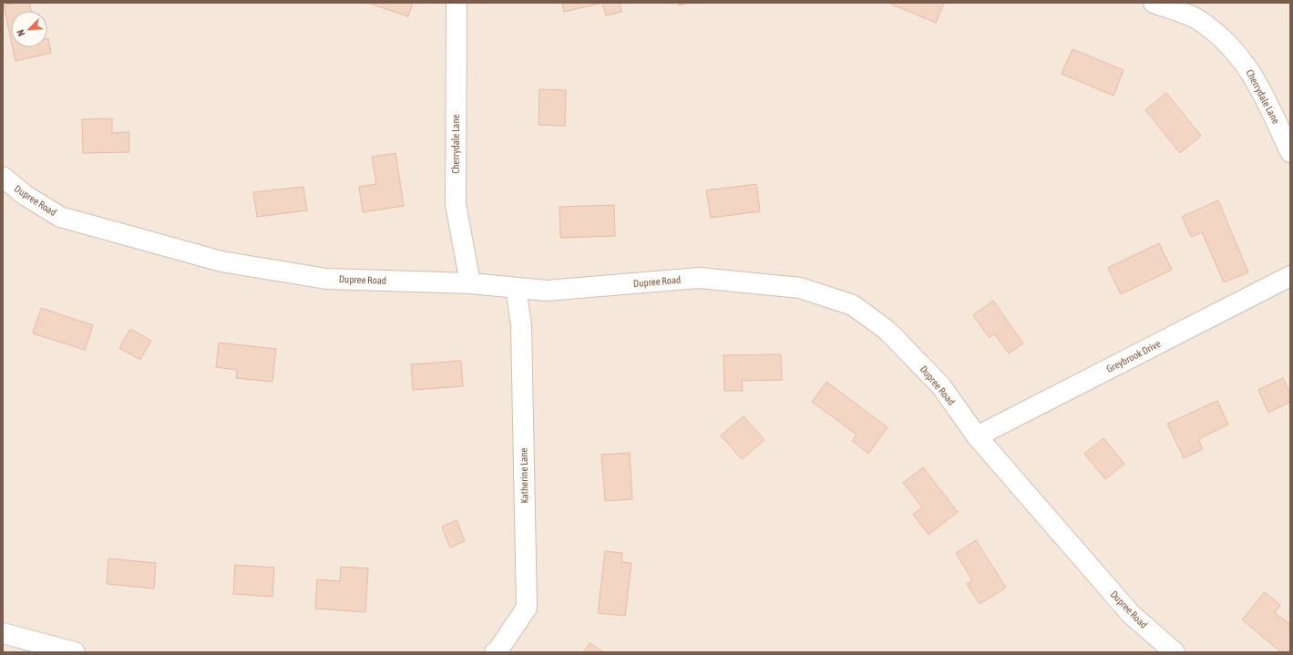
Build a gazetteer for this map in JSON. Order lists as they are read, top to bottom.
{
  "streets": {
    "street": [
      "Cherrydale Lane",
      "Dupree Road",
      "Greybrook Drive",
      "Katherine Lane"
    ]
  },
  "crossings": [
    ["Cherrydale Lane", "Dupree Road"],
    ["Dupree Road", "Greybrook Drive"],
    ["Dupree Road", "Katherine Lane"]
  ],
  "north": "bottom left"
}
